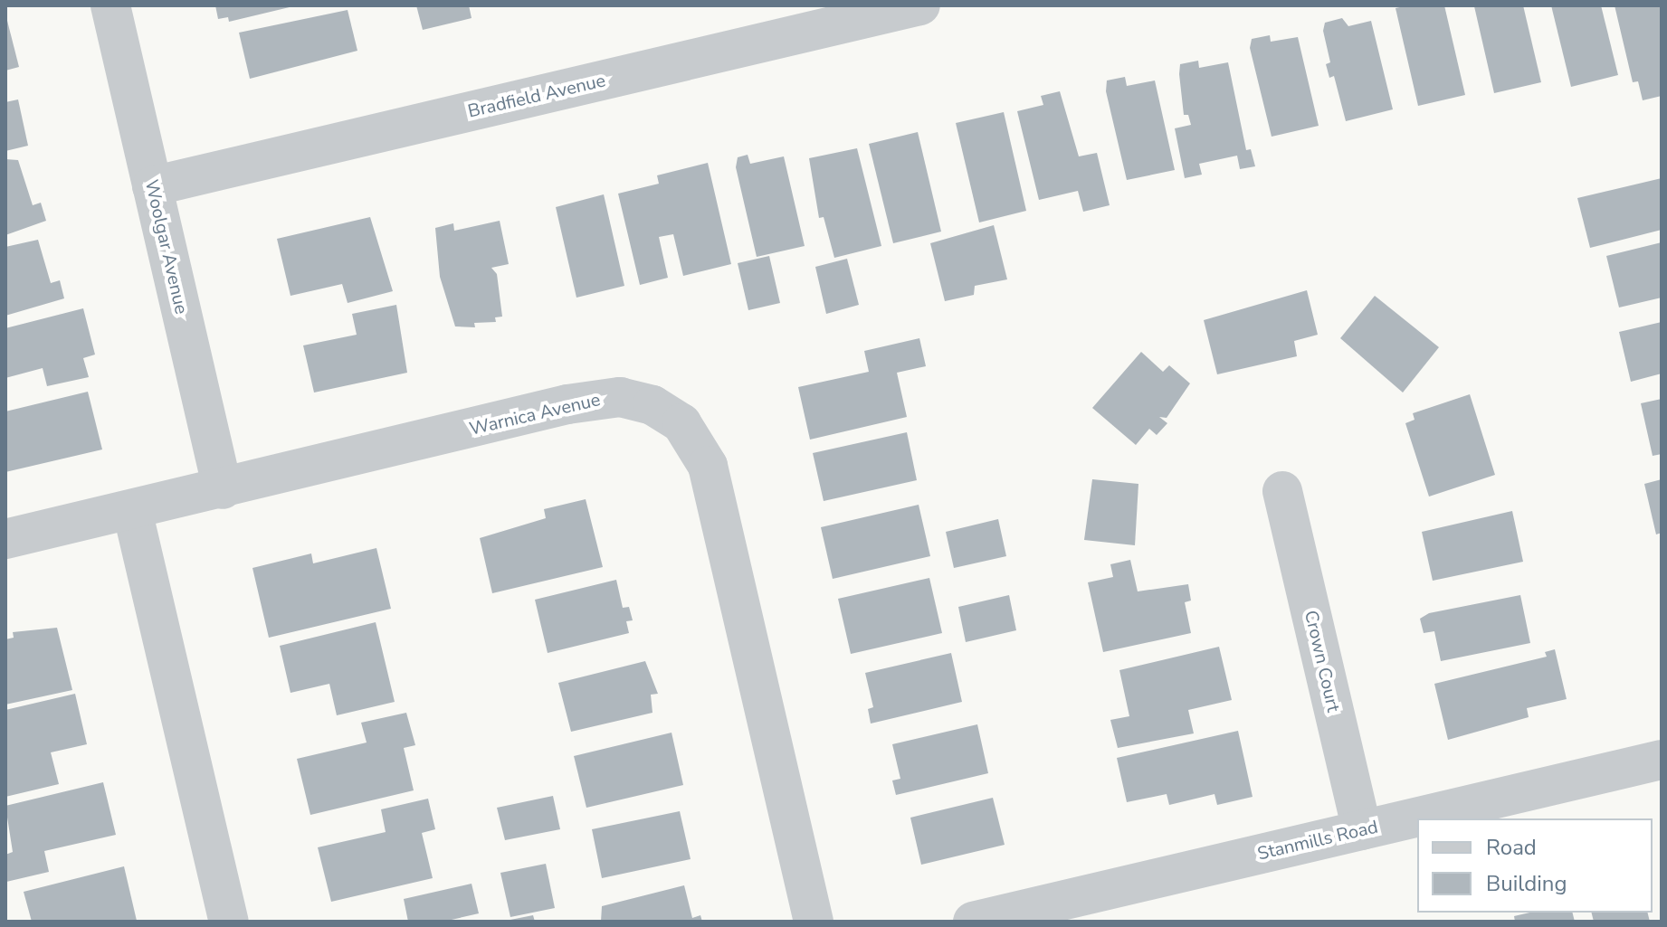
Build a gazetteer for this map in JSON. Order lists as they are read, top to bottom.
{
  "streets": {
    "street": [
      "Bradfield Avenue",
      "Woolgar Avenue",
      "Warnica Avenue",
      "Crown Court",
      "Stanmills Road"
    ]
  },
  "crossings": [
    ["Bradfield Avenue", "Woolgar Avenue"],
    ["Woolgar Avenue", "Warnica Avenue"],
    ["Crown Court", "Stanmills Road"]
  ],
  "legend": ["Road", "Building"]
}
